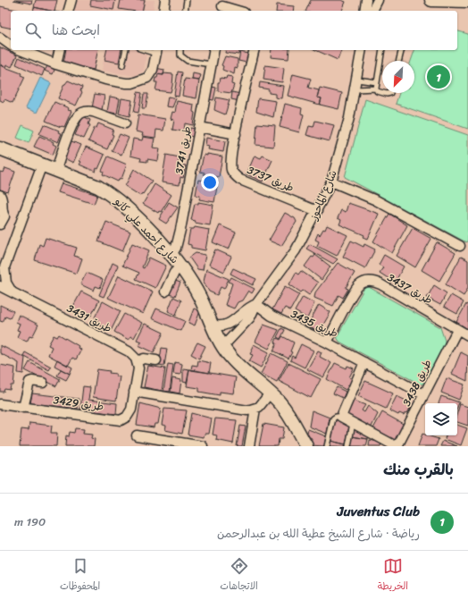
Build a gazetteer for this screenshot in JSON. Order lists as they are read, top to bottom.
{
  "streets": {
    "street": [
      "طريق 3741",
      "طريق 3737",
      "شارع الماحوز",
      "شارع أحمد علي كانو",
      "طريق 3437",
      "طريق 3431",
      "طريق 3435",
      "طريق 3438",
      "طريق 3429"
    ]
  },
  "crossings": [
    ["طريق 3741", "شارع أحمد علي كانو"],
    ["طريق 3737", "شارع الماحوز"],
    ["شارع الماحوز", "شارع أحمد علي كانو"],
    ["شارع الماحوز", "طريق 3435"],
    ["طريق 3437", "طريق 3435"],
    ["طريق 3437", "طريق 3438"],
    ["طريق 3435", "طريق 3438"]
  ],
  "north": "bottom left",
  "page": {
    "search": "ابحث هنا",
    "pins": "1",
    "heading": "بالقرب منك",
    "list": [
      {
        "mark": "1",
        "name": "Juventus Club",
        "note": "رياضة · شارع الشيخ عطية الله بن عبدالرحمن",
        "value": "190 m"
      }
    ],
    "nav": ["الخريطة", "الاتجاهات", "المحفوظات"]
  }
}
